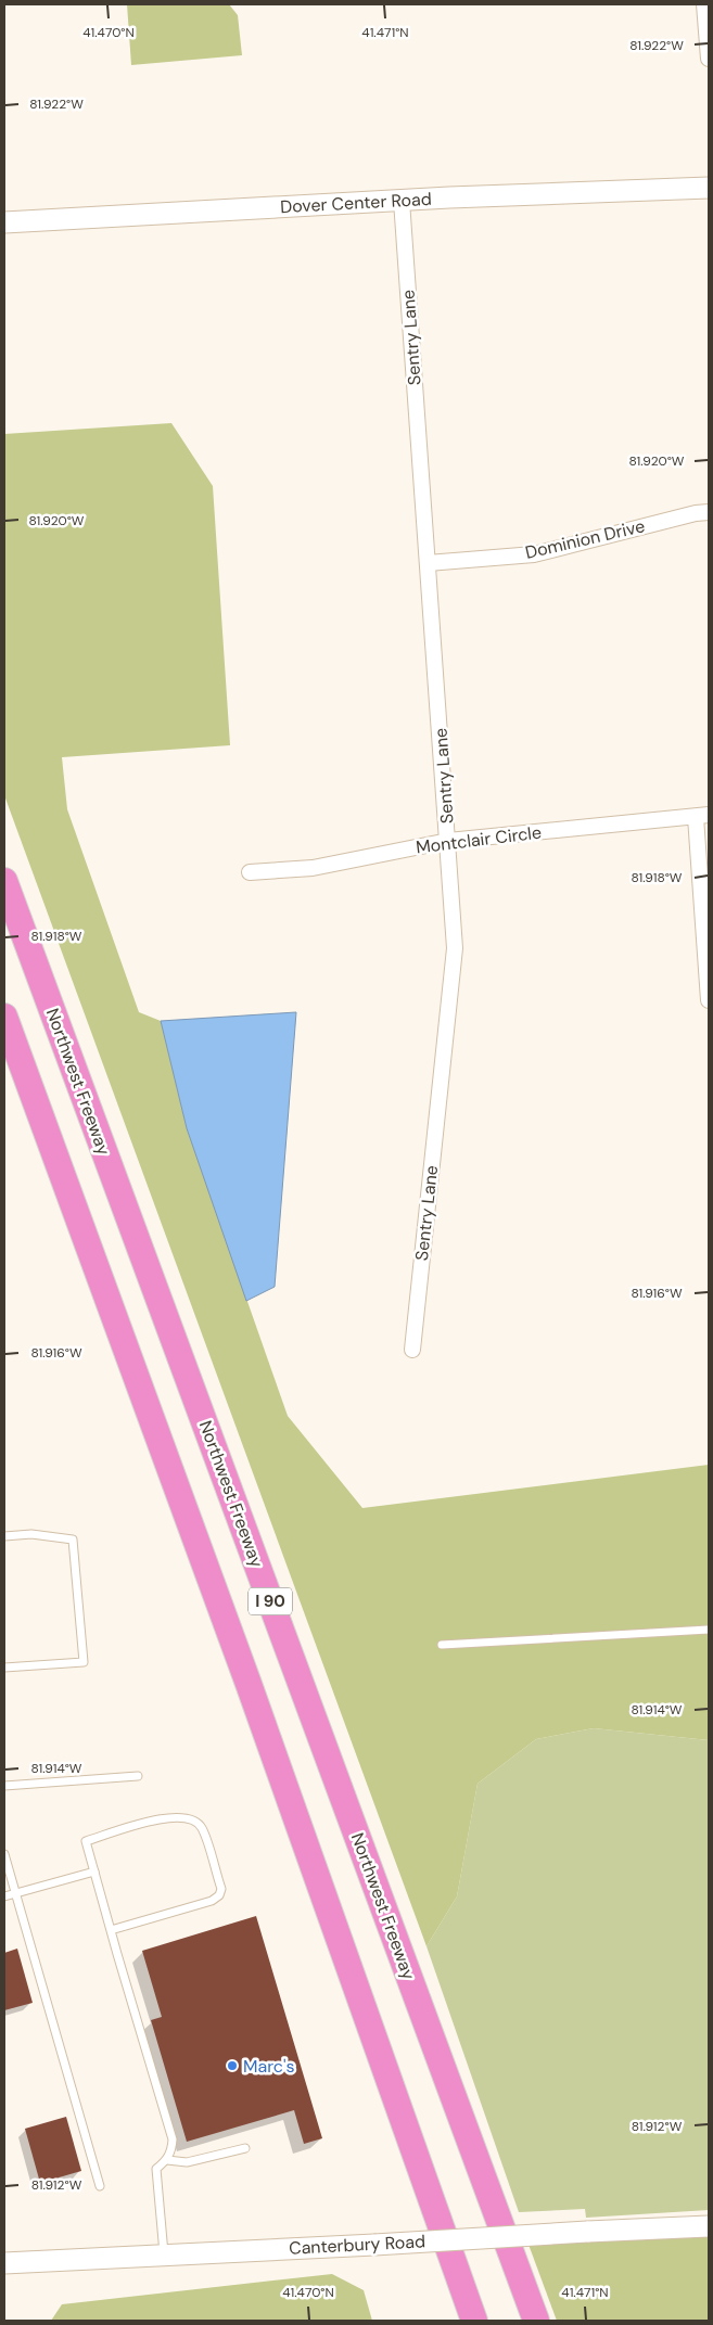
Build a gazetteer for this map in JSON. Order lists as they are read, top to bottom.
{
  "streets": {
    "highway": ["Northwest Freeway", "I 90"],
    "street": [
      "Dover Center Road",
      "Sentry Lane",
      "Dominion Drive",
      "Montclair Circle",
      "Canterbury Road"
    ]
  },
  "crossings": [
    ["Dover Center Road", "Sentry Lane"],
    ["Sentry Lane", "Dominion Drive"],
    ["Sentry Lane", "Montclair Circle"]
  ],
  "places": ["Marc's"],
  "coordinates": [
    "41.470°N",
    "41.471°N",
    "81.922°W",
    "81.920°W",
    "81.918°W",
    "81.916°W",
    "81.914°W",
    "81.912°W"
  ]
}
